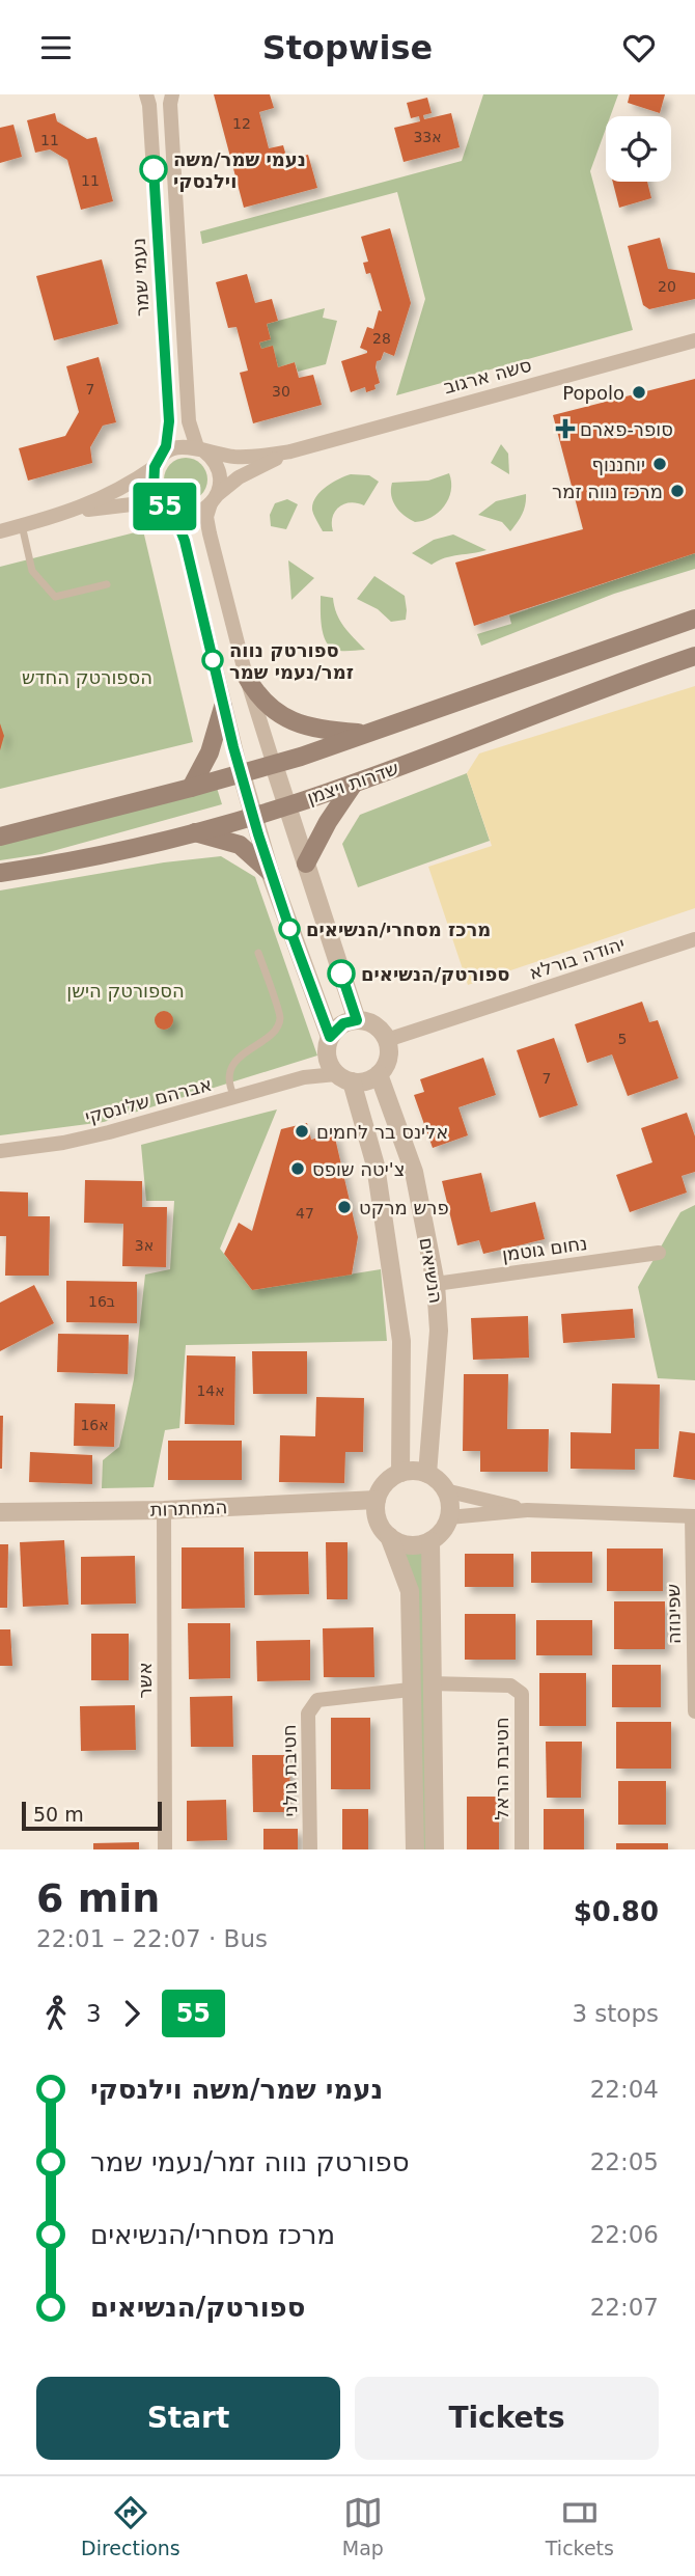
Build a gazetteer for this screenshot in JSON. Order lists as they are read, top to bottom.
{
  "streets": {
    "main road": ["שדרות ויצמן"],
    "street": [
      "נעמי שמר",
      "סשה ארגוב",
      "יהודה בורלא",
      "אברהם שלונסקי",
      "נחום גוטמן",
      "הנשיאים",
      "המחתרות",
      "שפינוזה",
      "אשר",
      "חטיבת הראל",
      "חטיבת גולני"
    ]
  },
  "crossings": [
    ["נעמי שמר", "סשה ארגוב"],
    ["יהודה בורלא", "אברהם שלונסקי"],
    ["יהודה בורלא", "הנשיאים"],
    ["אברהם שלונסקי", "הנשיאים"],
    ["נחום גוטמן", "הנשיאים"],
    ["הנשיאים", "המחתרות"],
    ["המחתרות", "אשר"]
  ],
  "parks": ["הספורטק החדש", "הספורטק הישן"],
  "places": {
    "other": [
      "נעמי שמר/משה וילנסקי",
      "Popolo",
      "יוחננוף",
      "מרכז נווה זמר",
      "ספורטק נווה זמר/נעמי שמר",
      "מרכז מסחרי/הנשיאים",
      "ספורטק/הנשיאים",
      "אלינס בר לחמים",
      "צ'יטה שופס",
      "פרש מרקט"
    ],
    "health": ["סופר-פארם"]
  },
  "lines": ["bus line 55"],
  "house_numbers": [
    "12",
    "33א",
    "11",
    "11",
    "20",
    "28",
    "7",
    "30",
    "5",
    "7",
    "47",
    "3א",
    "16ב",
    "14א",
    "16א"
  ],
  "scale_bar": "50 m",
  "page": {
    "header": "Stopwise",
    "on_map": "55",
    "scale": "50 m",
    "heading": ["6 min", "22:01 – 22:07 · Bus", "$0.80"],
    "legs": ["3", "55", "3 stops"],
    "list": [
      {
        "name": "נעמי שמר/משה וילנסקי",
        "value": "22:04"
      },
      {
        "name": "ספורטק נווה זמר/נעמי שמר",
        "value": "22:05"
      },
      {
        "name": "מרכז מסחרי/הנשיאים",
        "value": "22:06"
      },
      {
        "name": "ספורטק/הנשיאים",
        "value": "22:07"
      }
    ],
    "buttons": ["Start", "Tickets"],
    "tabs": ["Directions", "Map", "Tickets"]
  }
}
